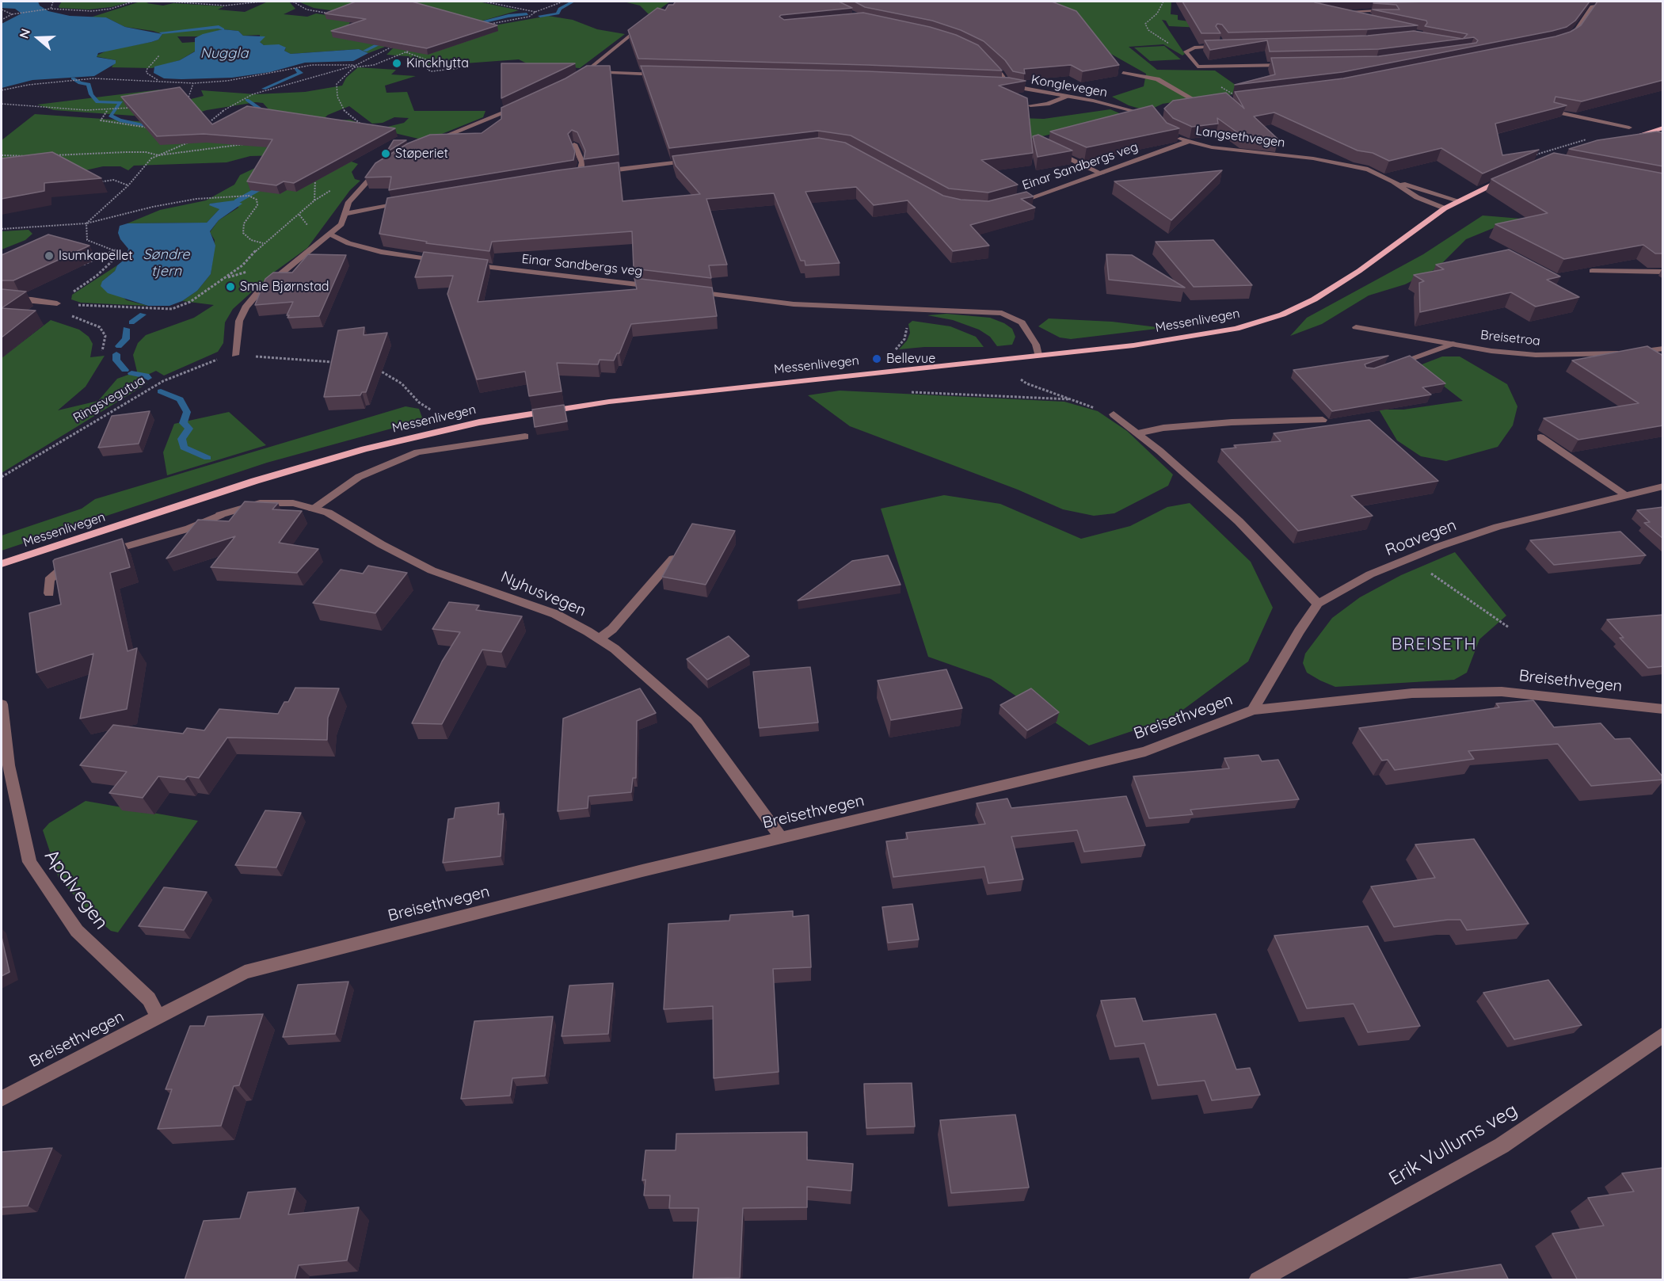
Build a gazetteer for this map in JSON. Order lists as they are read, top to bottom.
{
  "streets": {
    "main road": ["Messenlivegen"],
    "street": [
      "Konglevegen",
      "Langsethvegen",
      "Einar Sandbergs veg",
      "Breisetroa",
      "Roavegen",
      "Nyhusvegen",
      "Breisethvegen",
      "Apalvegen",
      "Erik Vullums veg"
    ],
    "path": ["Ringsvegutua"]
  },
  "crossings": [
    ["Langsethvegen", "Einar Sandbergs veg"],
    ["Langsethvegen", "Messenlivegen"],
    ["Roavegen", "Breisethvegen"],
    ["Nyhusvegen", "Breisethvegen"],
    ["Breisethvegen", "Apalvegen"]
  ],
  "districts": ["BREISETH"],
  "water": ["Nuggla", "Søndre tjern"],
  "places": [
    "Kinckhytta",
    "Støperiet",
    "Isumkapellet",
    "Smie Bjørnstad",
    "Bellevue"
  ],
  "north": "left"
}
